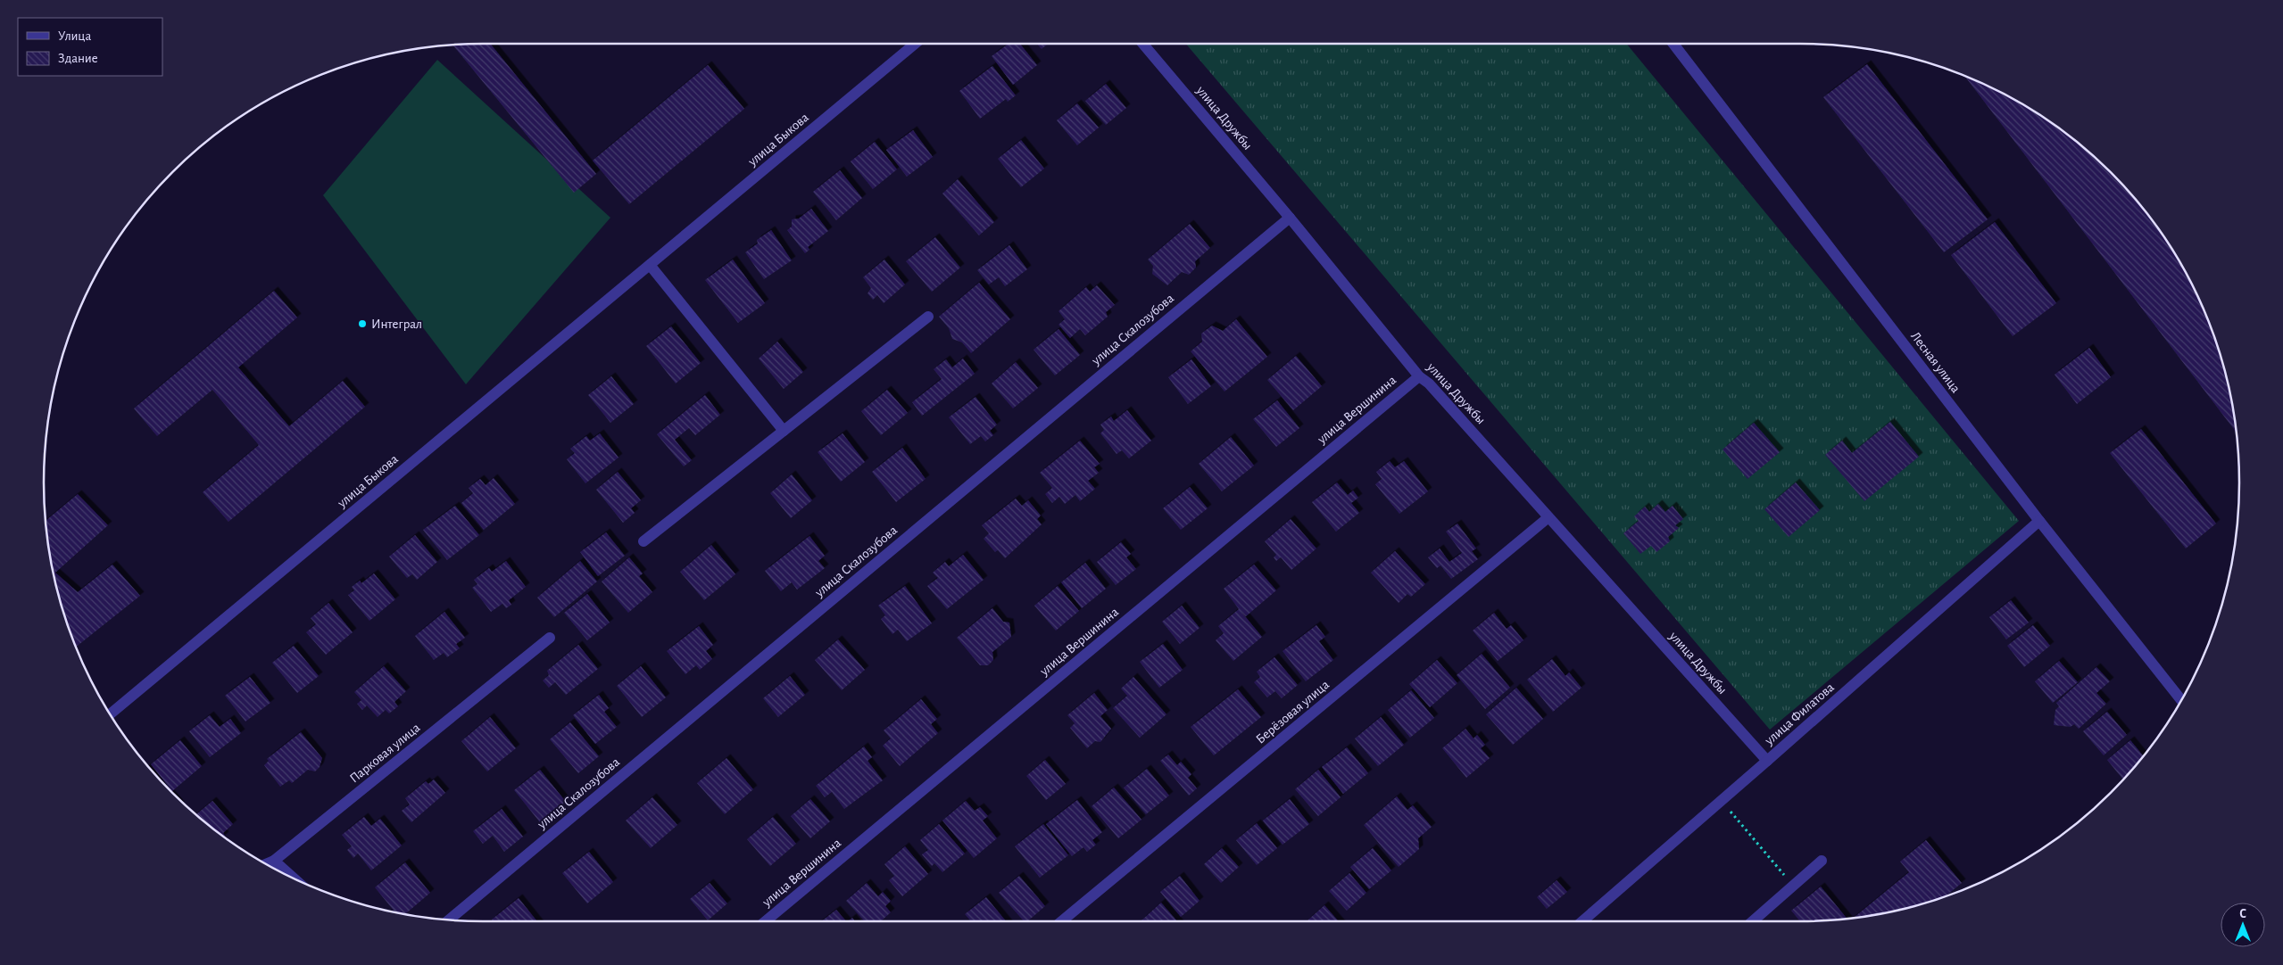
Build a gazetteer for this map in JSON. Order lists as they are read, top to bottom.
{
  "streets": {
    "street": [
      "улица Дружбы",
      "улица Быкова",
      "улица Скалозубова",
      "Лесная улица",
      "улица Вершинина",
      "Берёзовая улица",
      "улица Филатова",
      "Парковая улица"
    ]
  },
  "crossings": [
    ["улица Дружбы", "улица Скалозубова"],
    ["улица Дружбы", "улица Вершинина"],
    ["улица Дружбы", "Берёзовая улица"],
    ["улица Дружбы", "улица Филатова"],
    ["Лесная улица", "улица Филатова"]
  ],
  "places": ["Интеграл"],
  "legend": ["Улица", "Здание"],
  "north": "top"
}
